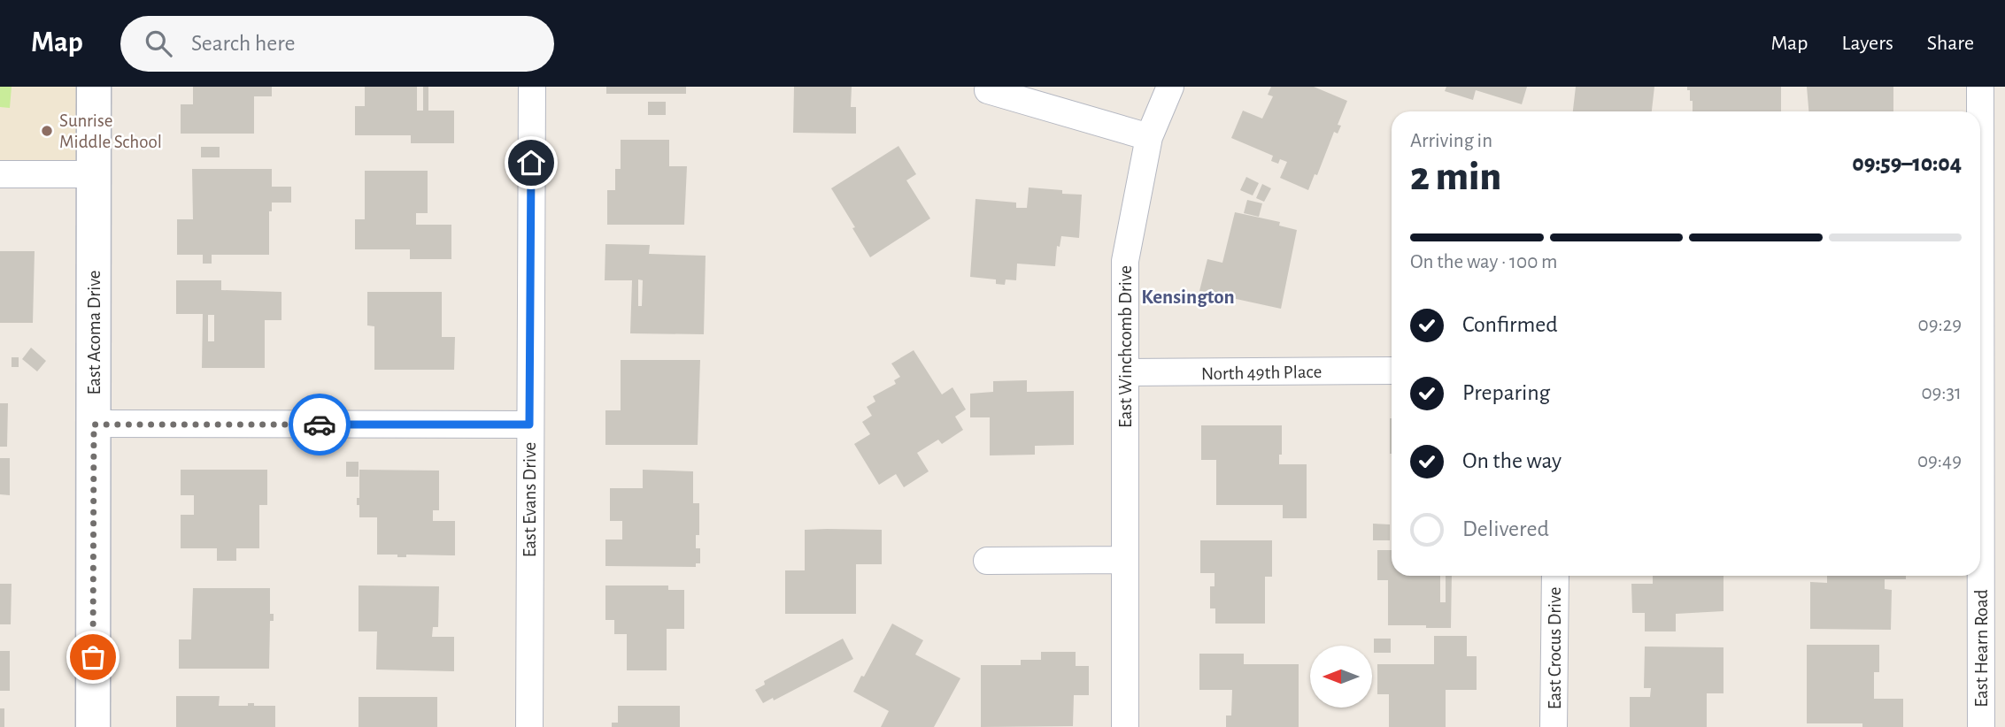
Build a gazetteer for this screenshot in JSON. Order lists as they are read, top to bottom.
{
  "streets": {
    "street": [
      "East Acoma Drive",
      "East Winchcomb Drive",
      "North 49th Place",
      "East Evans Drive",
      "East Crocus Drive",
      "East Hearn Road"
    ]
  },
  "crossings": [
    ["East Winchcomb Drive", "North 49th Place"]
  ],
  "districts": ["Kensington"],
  "places": ["Sunrise Middle School"],
  "north": "left",
  "page": {
    "header": "Map",
    "search": "Search here",
    "nav": ["Map", "Layers", "Share"],
    "heading": ["2 min", "Arriving in", "09:59–10:04"],
    "bar": "On the way · 100 m",
    "list": [
      ["Confirmed", "09:29"],
      ["Preparing", "09:31"],
      ["On the way", "09:49"],
      "Delivered"
    ]
  }
}
